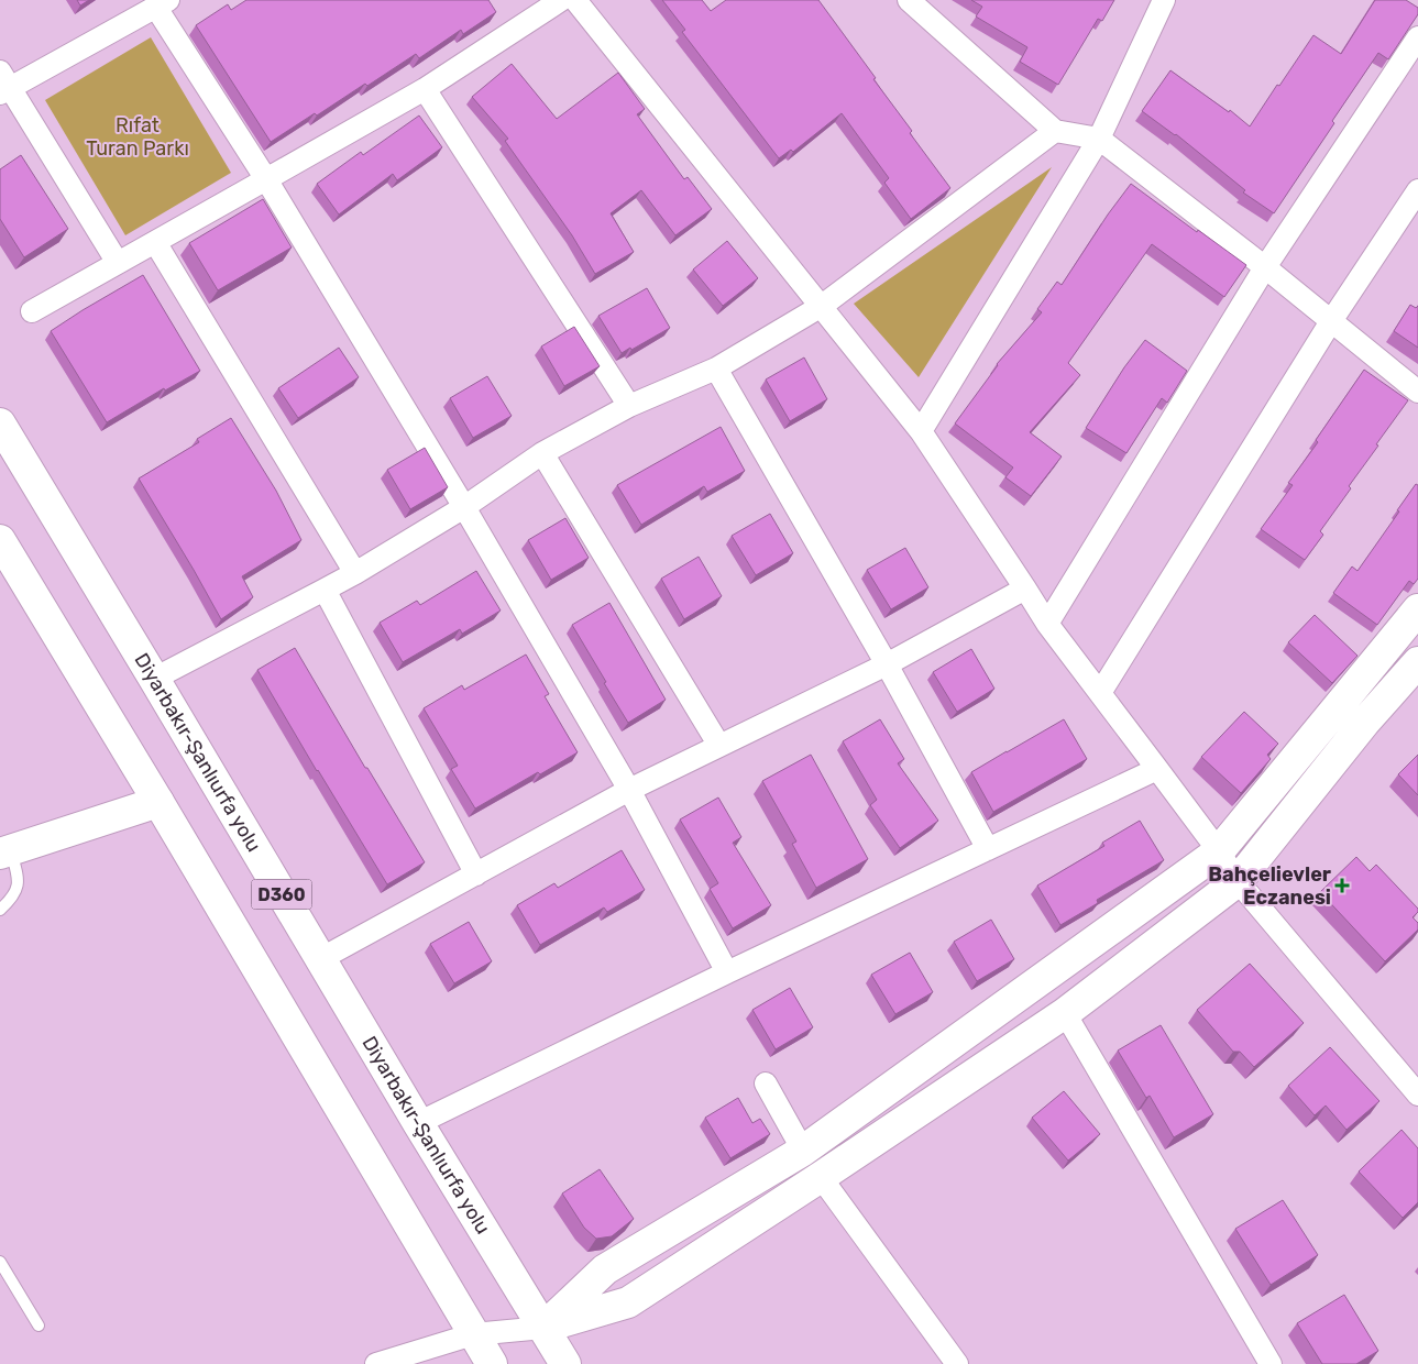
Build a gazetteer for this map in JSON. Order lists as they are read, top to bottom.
{
  "streets": {
    "main road": ["Diyarbakır-Şanlıurfa yolu", "D360"]
  },
  "parks": ["Rıfat Turan Parkı"],
  "places": {
    "health": ["Bahçelievler Eczanesi"]
  }
}
